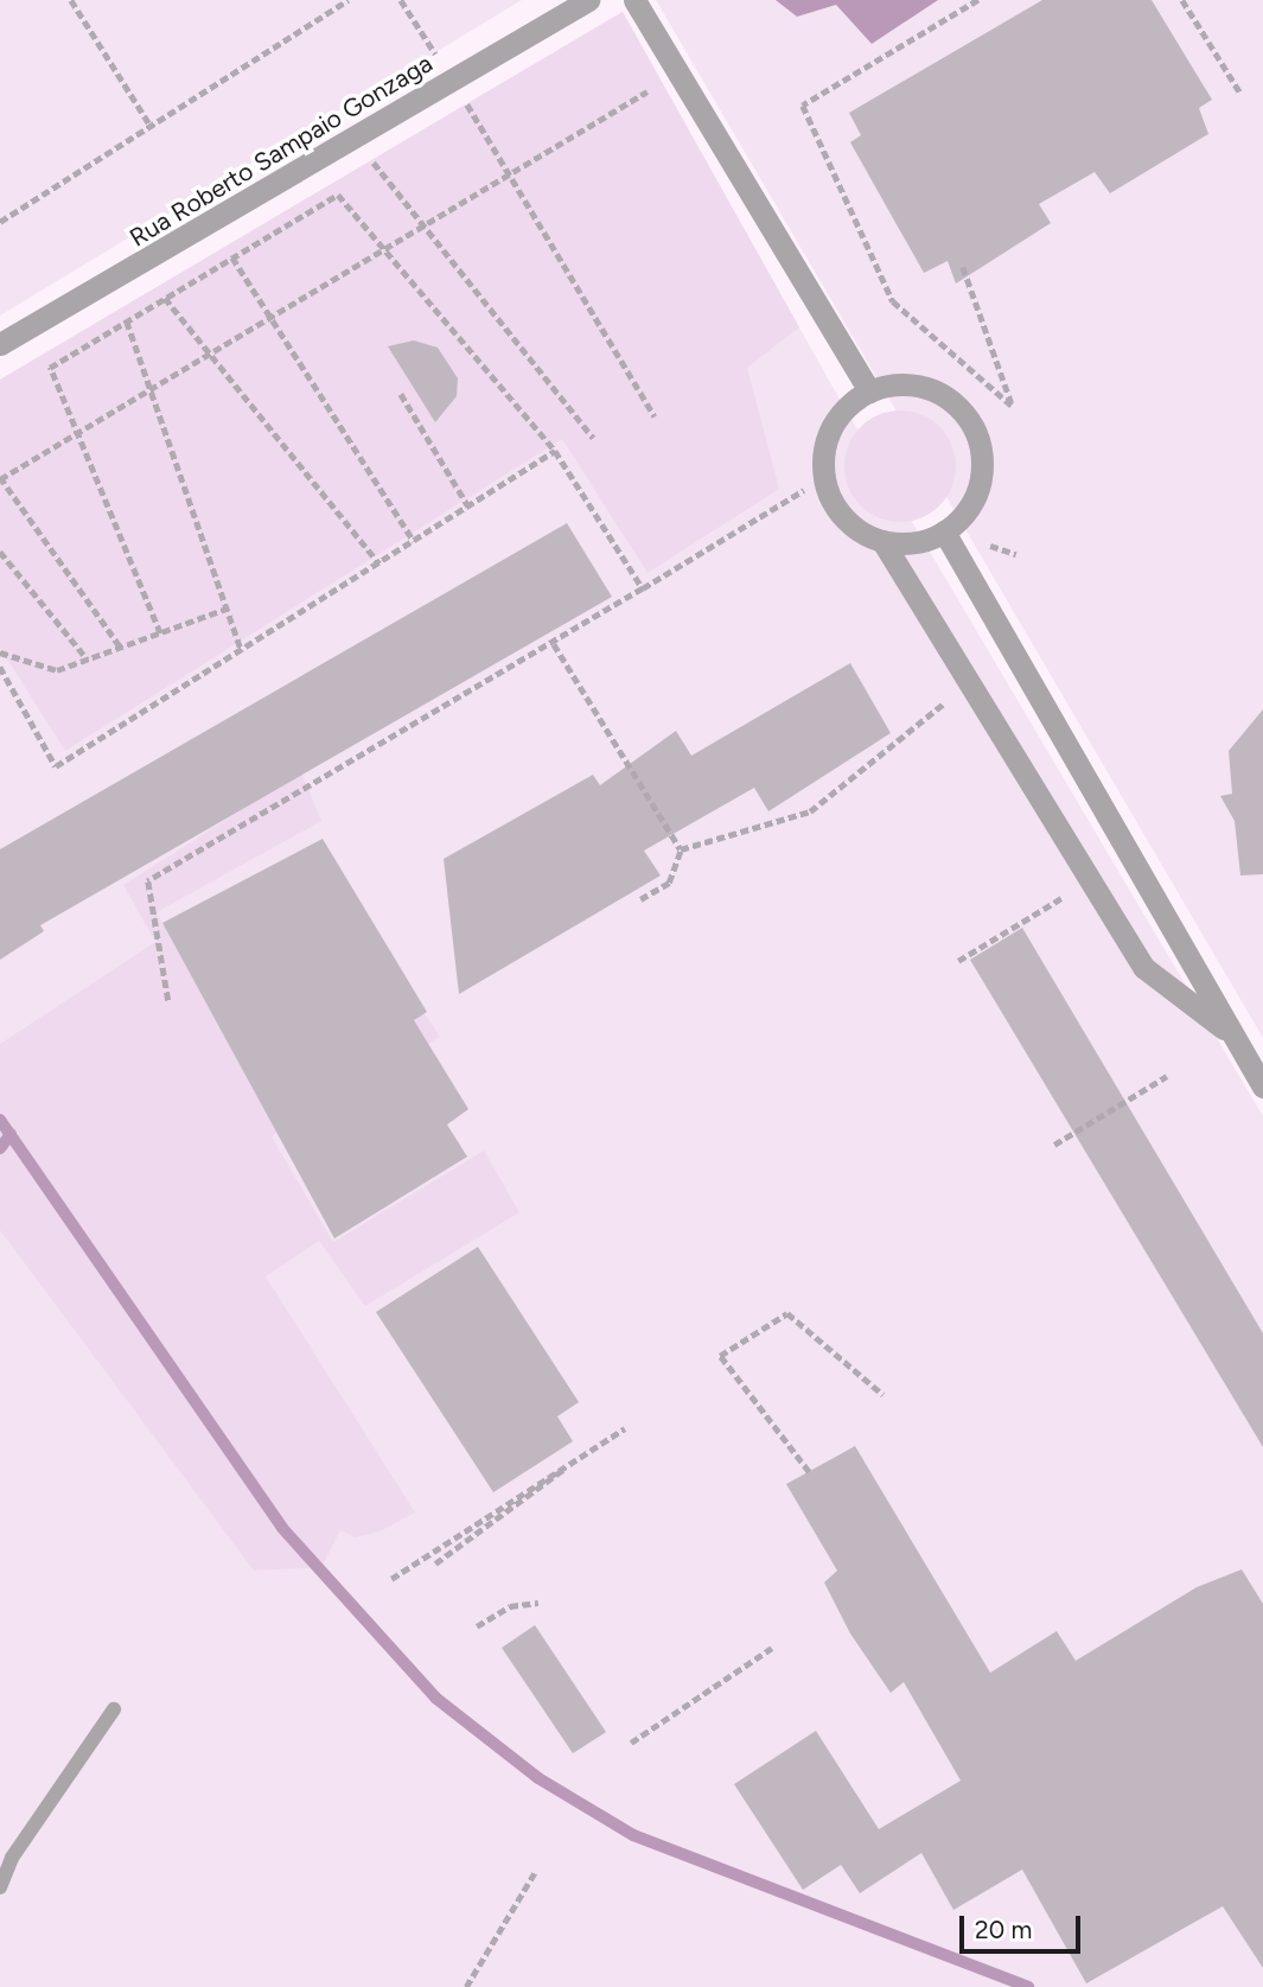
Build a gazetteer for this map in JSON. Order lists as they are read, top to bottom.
{
  "streets": {
    "street": ["Rua Roberto Sampaio Gonzaga"]
  },
  "scale_bar": "20 m"
}
